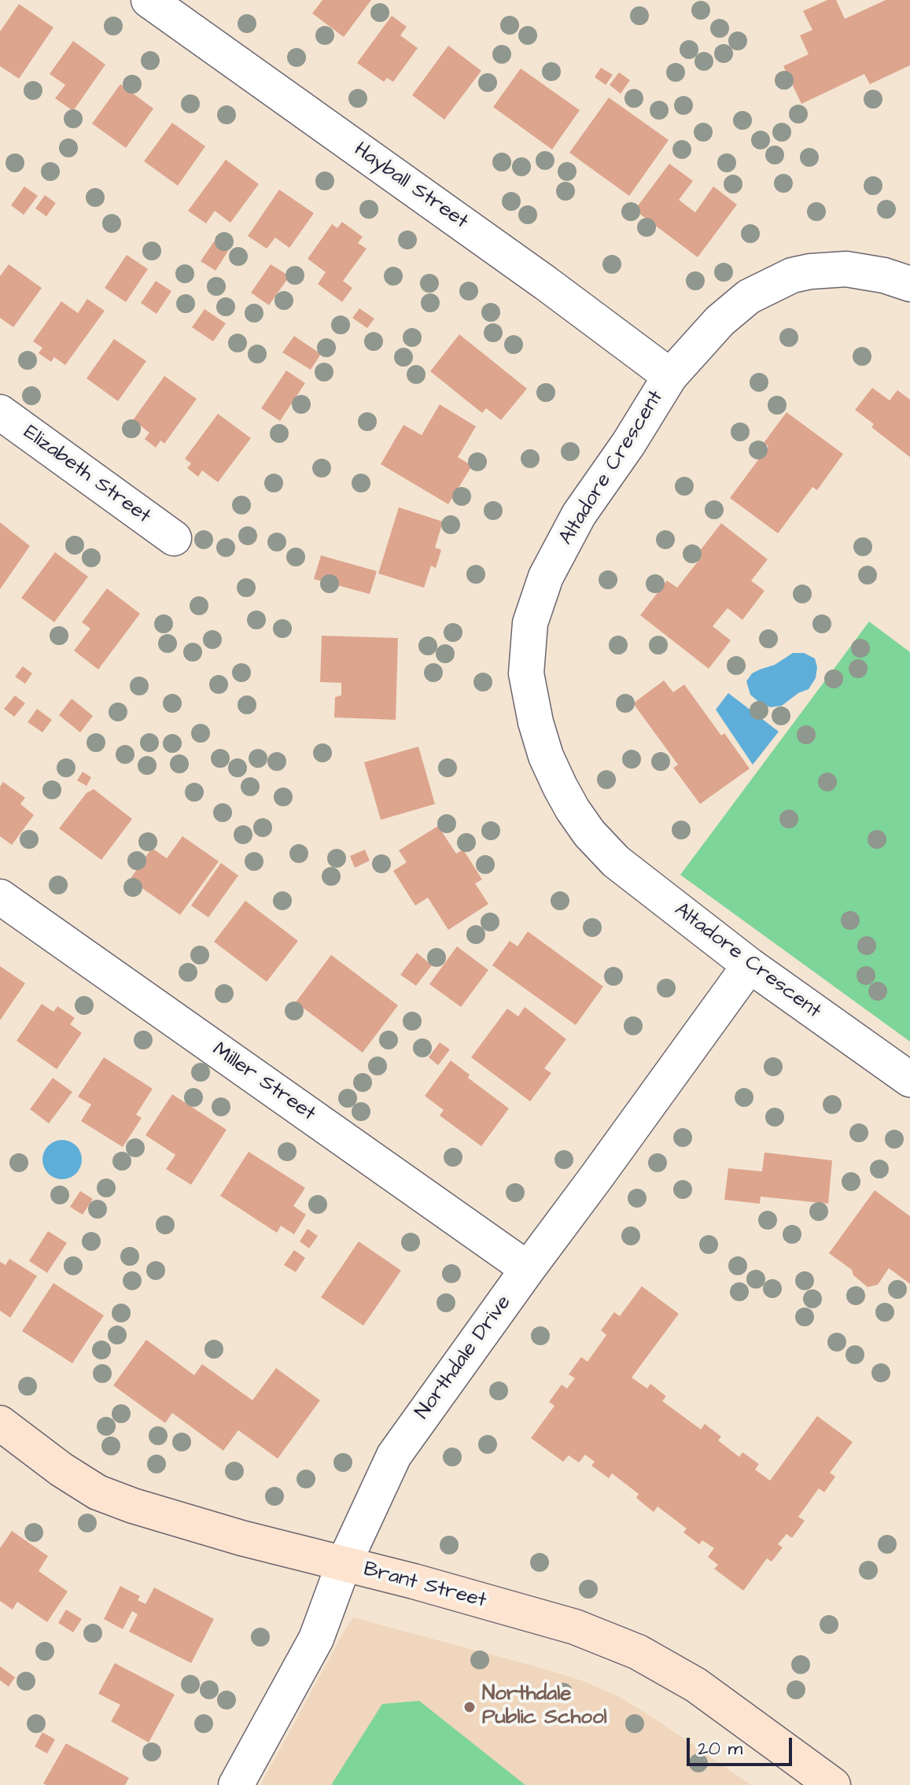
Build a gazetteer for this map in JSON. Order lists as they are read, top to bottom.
{
  "streets": {
    "street": [
      "Hayball Street",
      "Altadore Crescent",
      "Elizabeth Street",
      "Miller Street",
      "Northdale Drive",
      "Brant Street"
    ]
  },
  "crossings": [
    ["Hayball Street", "Altadore Crescent"],
    ["Altadore Crescent", "Northdale Drive"],
    ["Miller Street", "Northdale Drive"],
    ["Northdale Drive", "Brant Street"]
  ],
  "places": ["Northdale Public School"],
  "scale_bar": "20 m"
}
